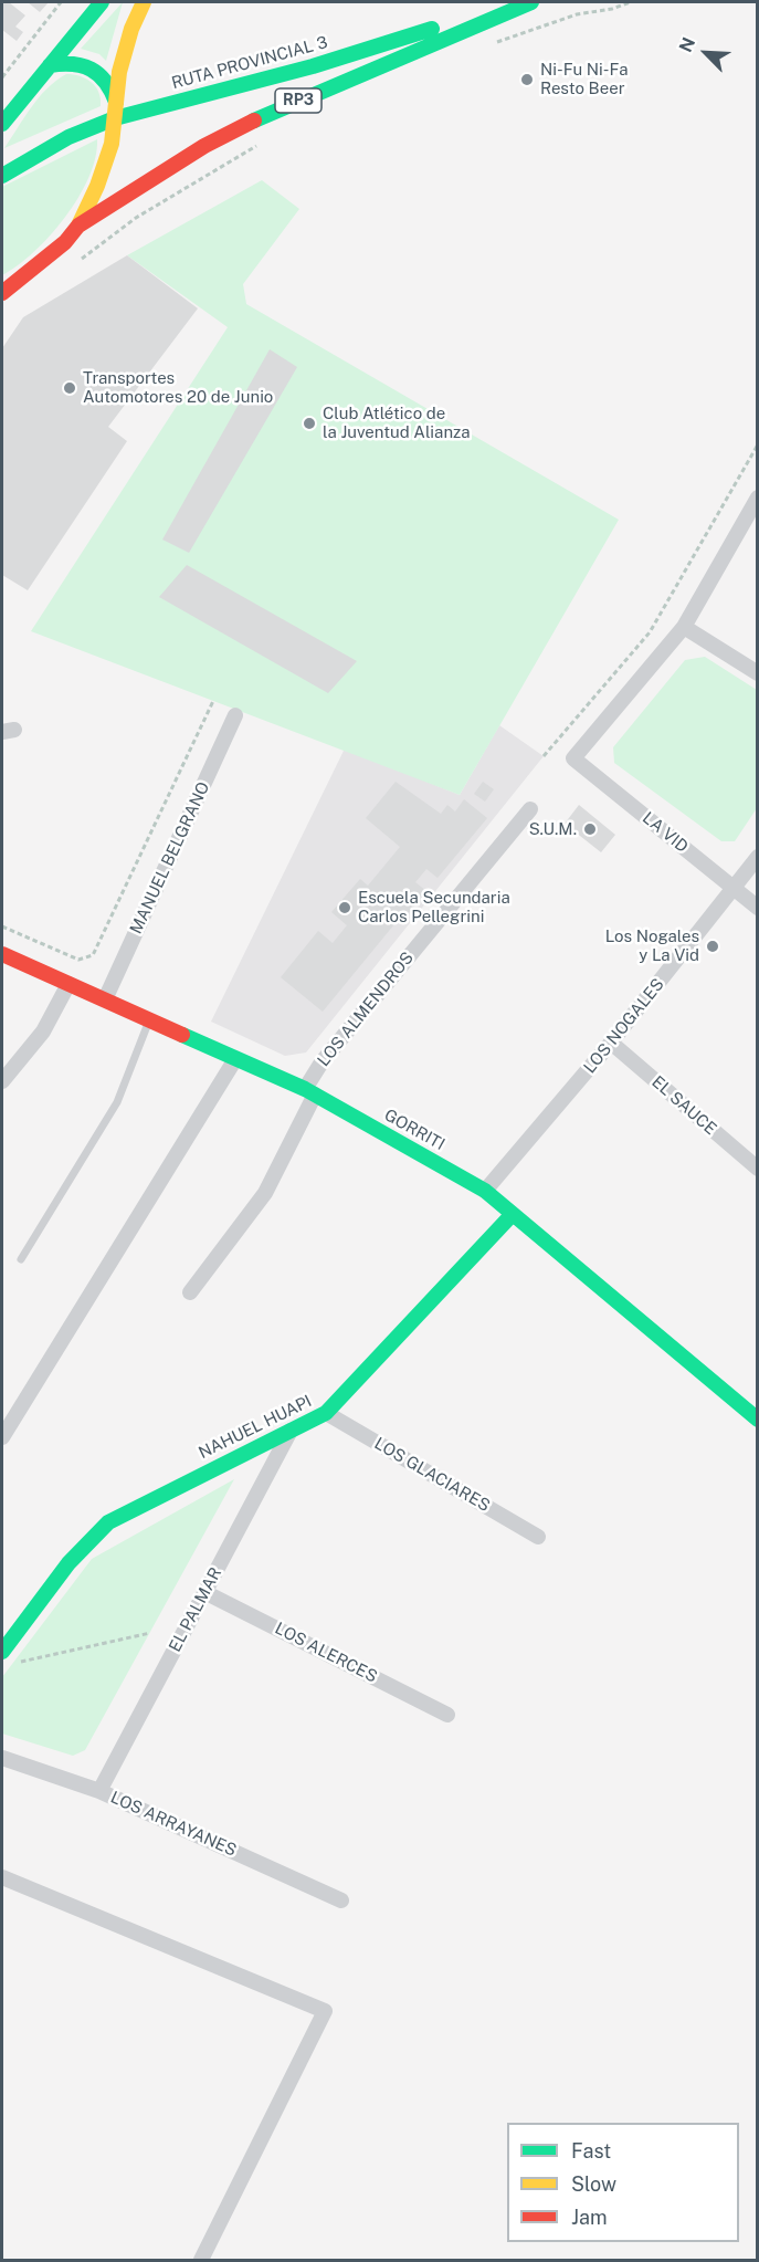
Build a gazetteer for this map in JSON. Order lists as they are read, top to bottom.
{
  "streets": {
    "main road": [
      "RUTA PROVINCIAL 3",
      "RP3",
      "GORRITI",
      "NAHUEL HUAPI"
    ],
    "street": [
      "LA VID",
      "MANUEL BELGRANO",
      "LOS ALMENDROS",
      "LOS NOGALES",
      "EL SAUCE",
      "LOS GLACIARES",
      "EL PALMAR",
      "LOS ALERCES",
      "LOS ARRAYANES"
    ]
  },
  "crossings": [
    ["LA VID", "LOS NOGALES"],
    ["MANUEL BELGRANO", "GORRITI"],
    ["LOS ALMENDROS", "GORRITI"],
    ["LOS NOGALES", "EL SAUCE"],
    ["LOS NOGALES", "GORRITI"],
    ["GORRITI", "NAHUEL HUAPI"],
    ["NAHUEL HUAPI", "LOS GLACIARES"],
    ["NAHUEL HUAPI", "EL PALMAR"],
    ["EL PALMAR", "LOS ALERCES"],
    ["EL PALMAR", "LOS ARRAYANES"]
  ],
  "places": [
    "Ni-Fu Ni-Fa Resto Beer",
    "Transportes Automotores 20 de Junio",
    "Club Atlético de la Juventud Alianza",
    "S.U.M.",
    "Escuela Secundaria Carlos Pellegrini",
    "Los Nogales y La Vid"
  ],
  "legend": ["Fast", "Slow", "Jam"],
  "north": "top left"
}
